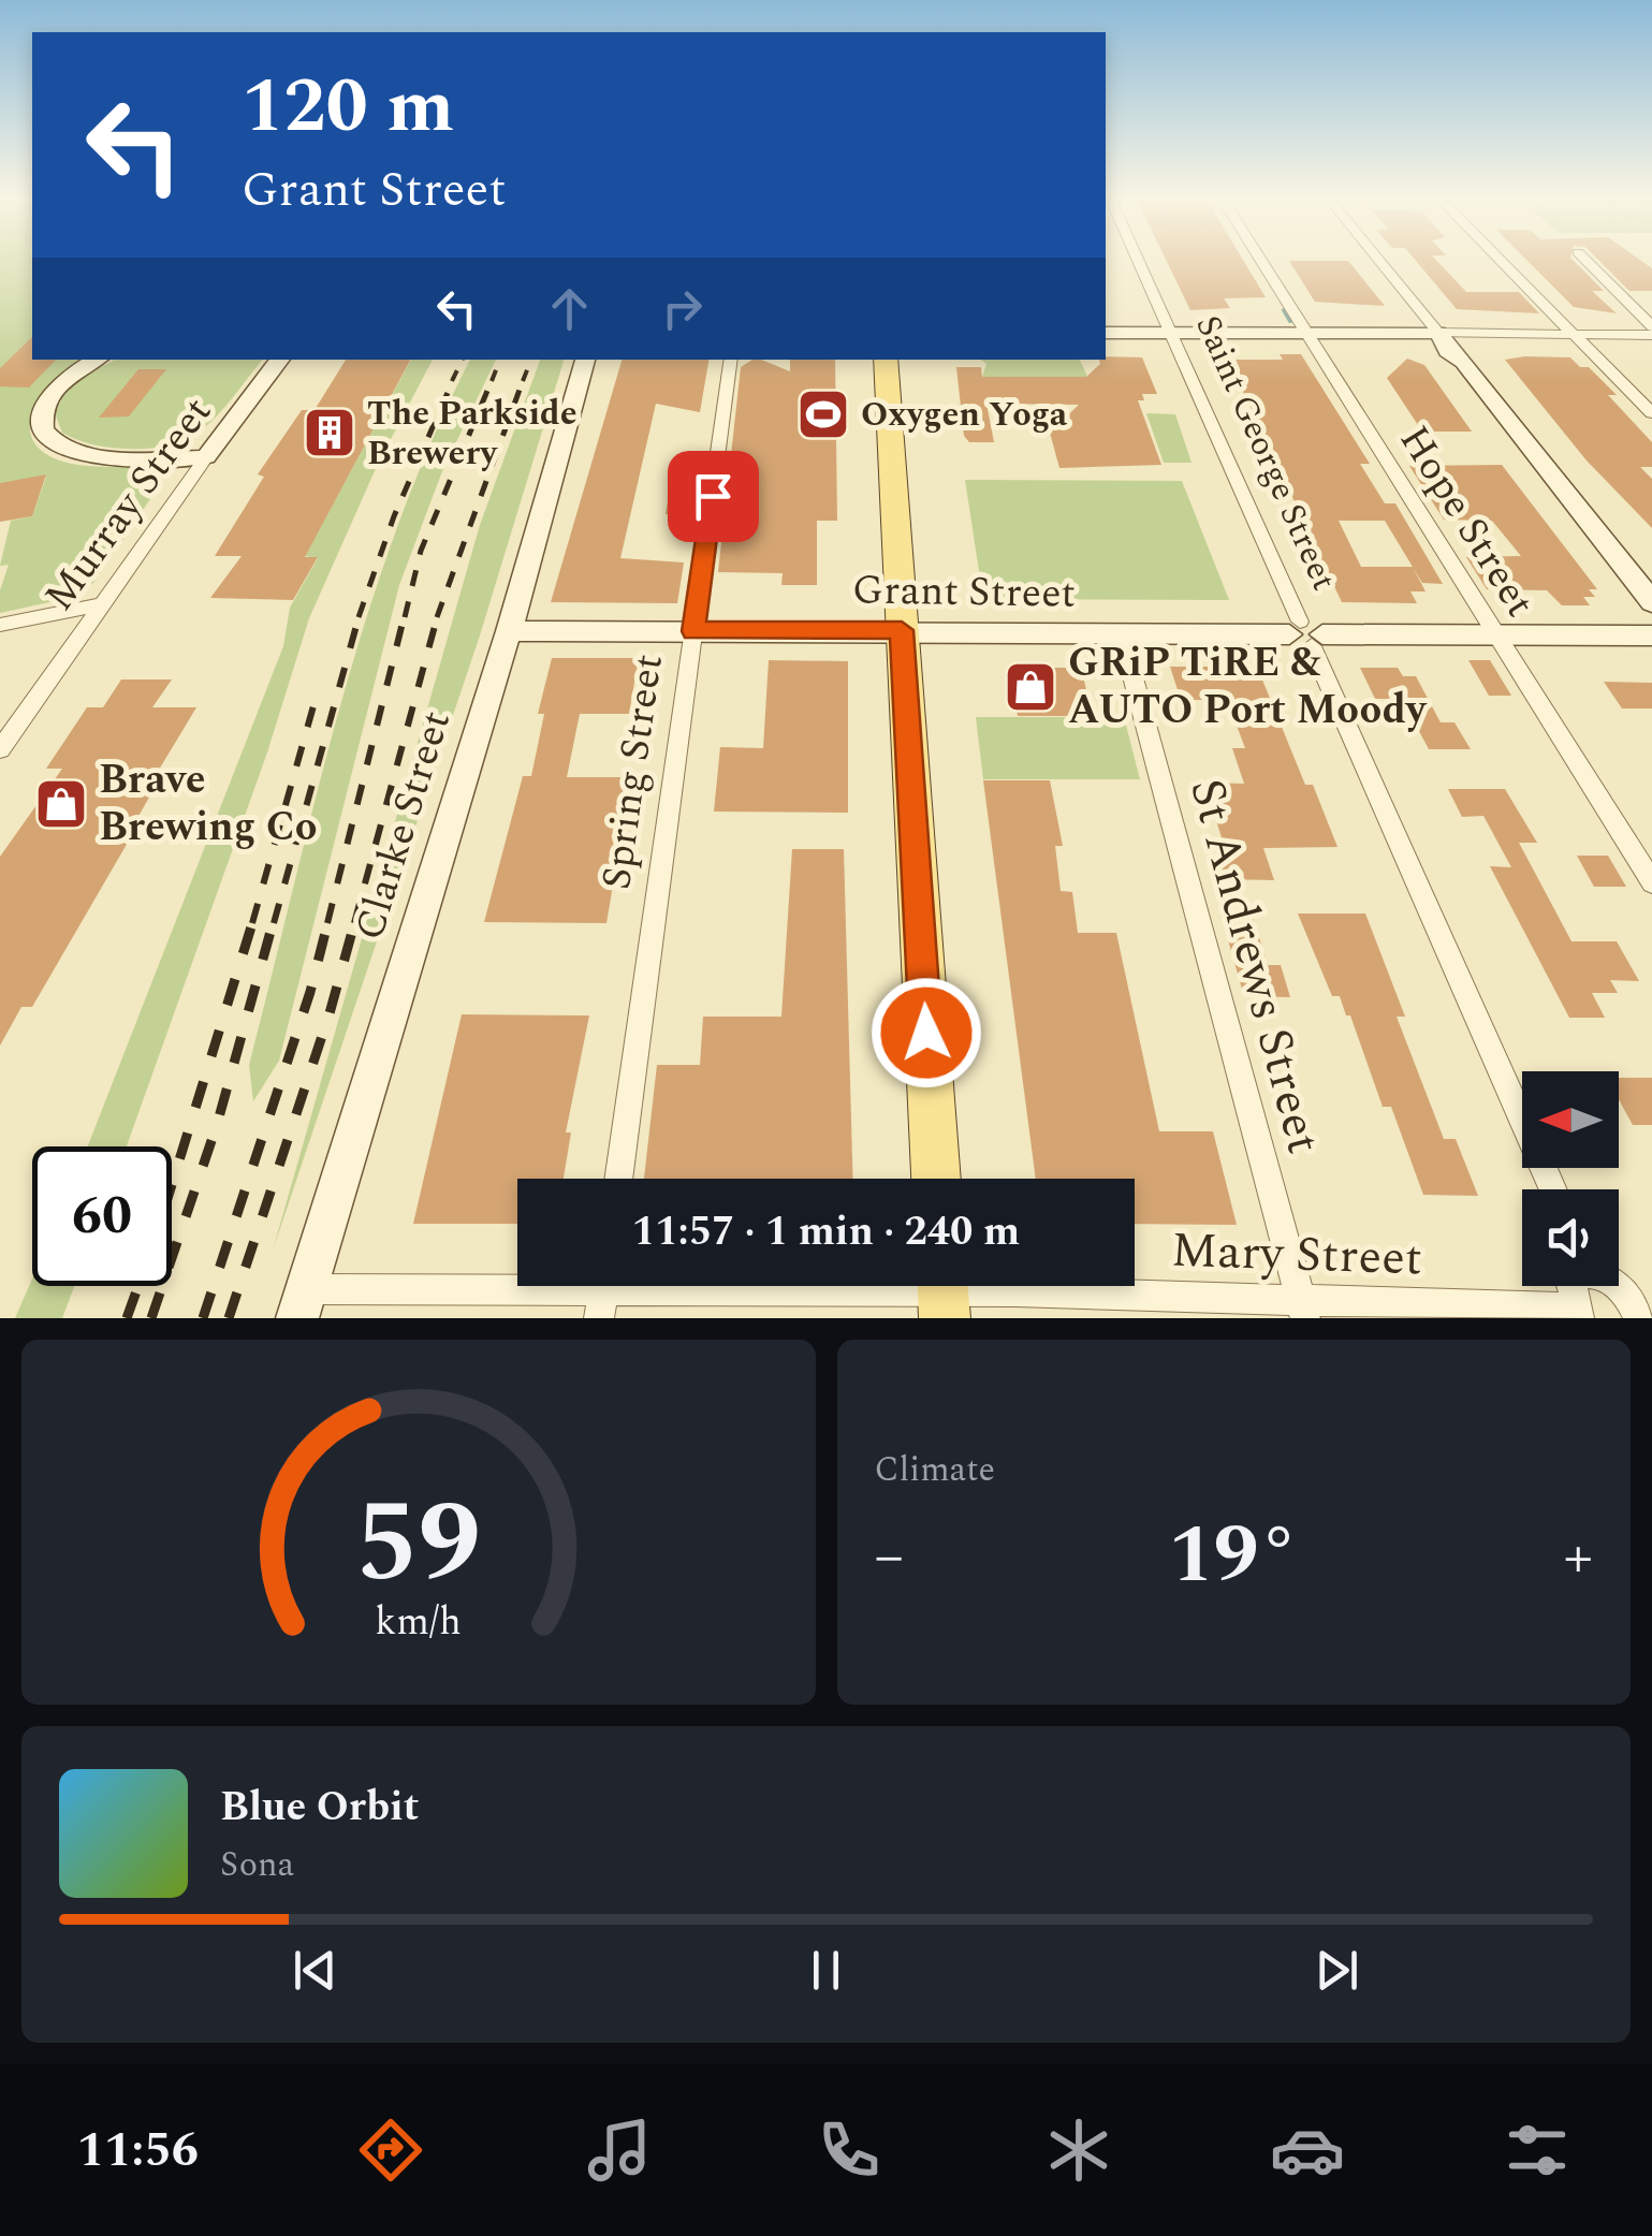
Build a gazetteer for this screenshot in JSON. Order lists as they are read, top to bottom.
{
  "streets": {
    "street": [
      "Saint George Street",
      "Murray Street",
      "Hope Street",
      "Grant Street",
      "Spring Street",
      "Clarke Street",
      "St Andrews Street",
      "Mary Street"
    ]
  },
  "crossings": [
    ["Saint George Street", "Grant Street"],
    ["Hope Street", "Grant Street"],
    ["Grant Street", "Spring Street"],
    ["Grant Street", "Clarke Street"],
    ["Grant Street", "St Andrews Street"],
    ["Clarke Street", "Mary Street"],
    ["St Andrews Street", "Mary Street"]
  ],
  "places": {
    "sports": ["Oxygen Yoga"],
    "building": ["The Parkside Brewery"],
    "shop": ["GRiP TiRE & AUTO Port Moody", "Brave Brewing Co"]
  },
  "north": "left",
  "page": {
    "turn": ["120 m", "Grant Street"],
    "limit": "60",
    "trip": "11:57 · 1 min · 240 m",
    "tile": "Climate",
    "heat": ["−", "19°", "+"],
    "song": ["Blue Orbit", "Sona"],
    "tabs": "11:56",
    "gauge": ["59", "km/h"]
  }
}
